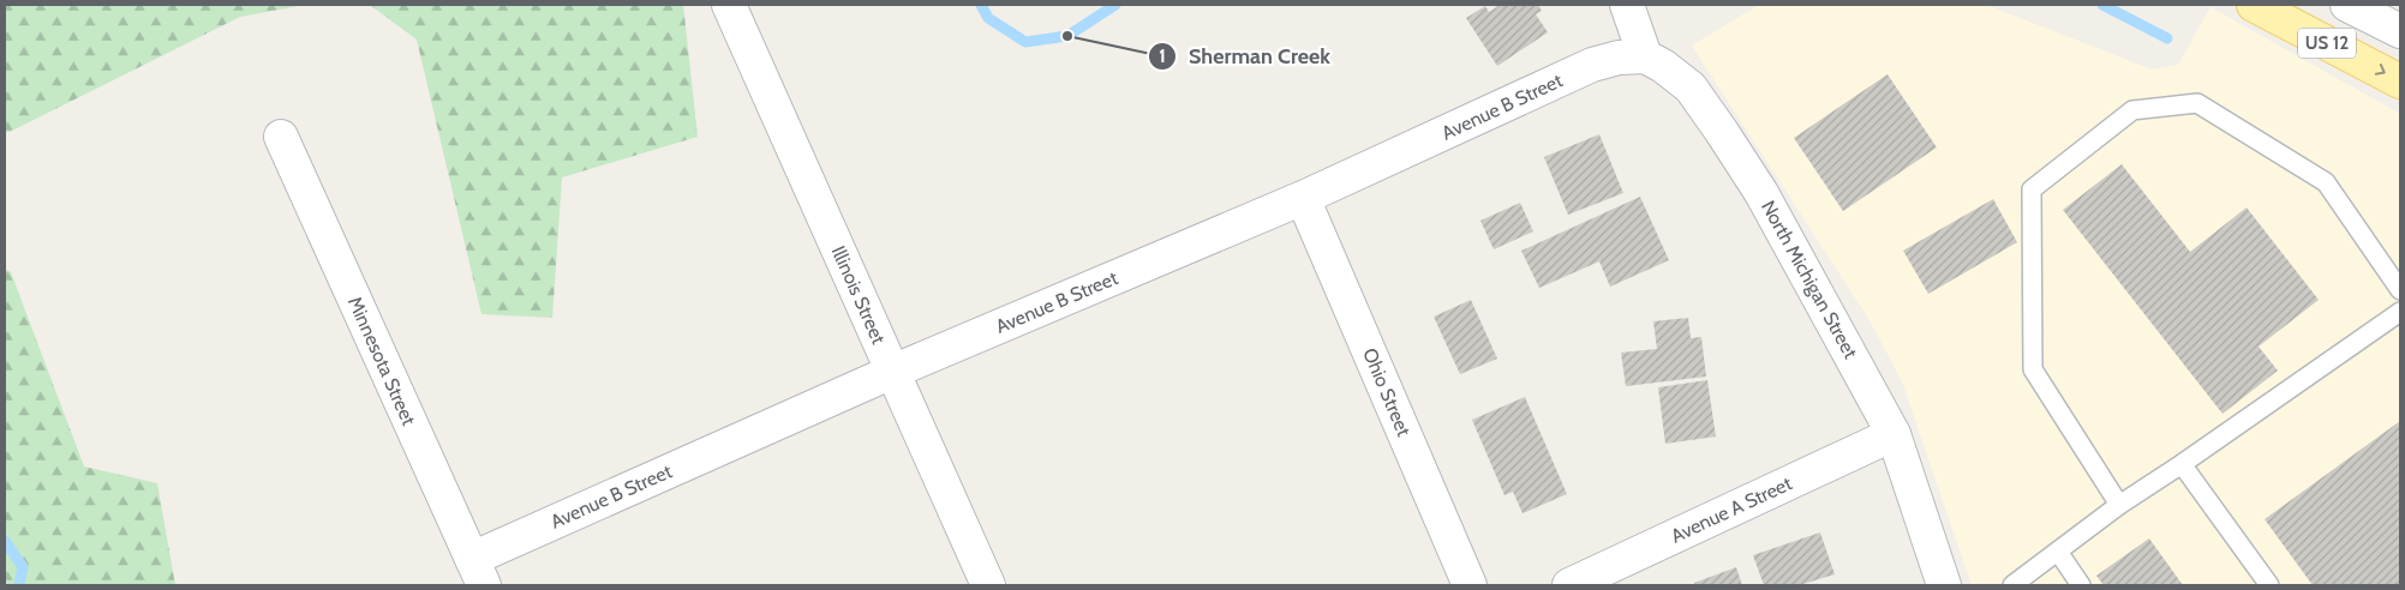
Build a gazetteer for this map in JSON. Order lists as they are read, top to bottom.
{
  "streets": {
    "main road": ["US 12"],
    "street": [
      "Avenue B Street",
      "North Michigan Street",
      "Illinois Street",
      "Minnesota Street",
      "Ohio Street",
      "Avenue A Street"
    ]
  },
  "crossings": [
    ["Avenue B Street", "North Michigan Street"],
    ["Avenue B Street", "Illinois Street"],
    ["Avenue B Street", "Minnesota Street"],
    ["Avenue B Street", "Ohio Street"],
    ["North Michigan Street", "Avenue A Street"]
  ],
  "places": ["Sherman Creek"]
}
